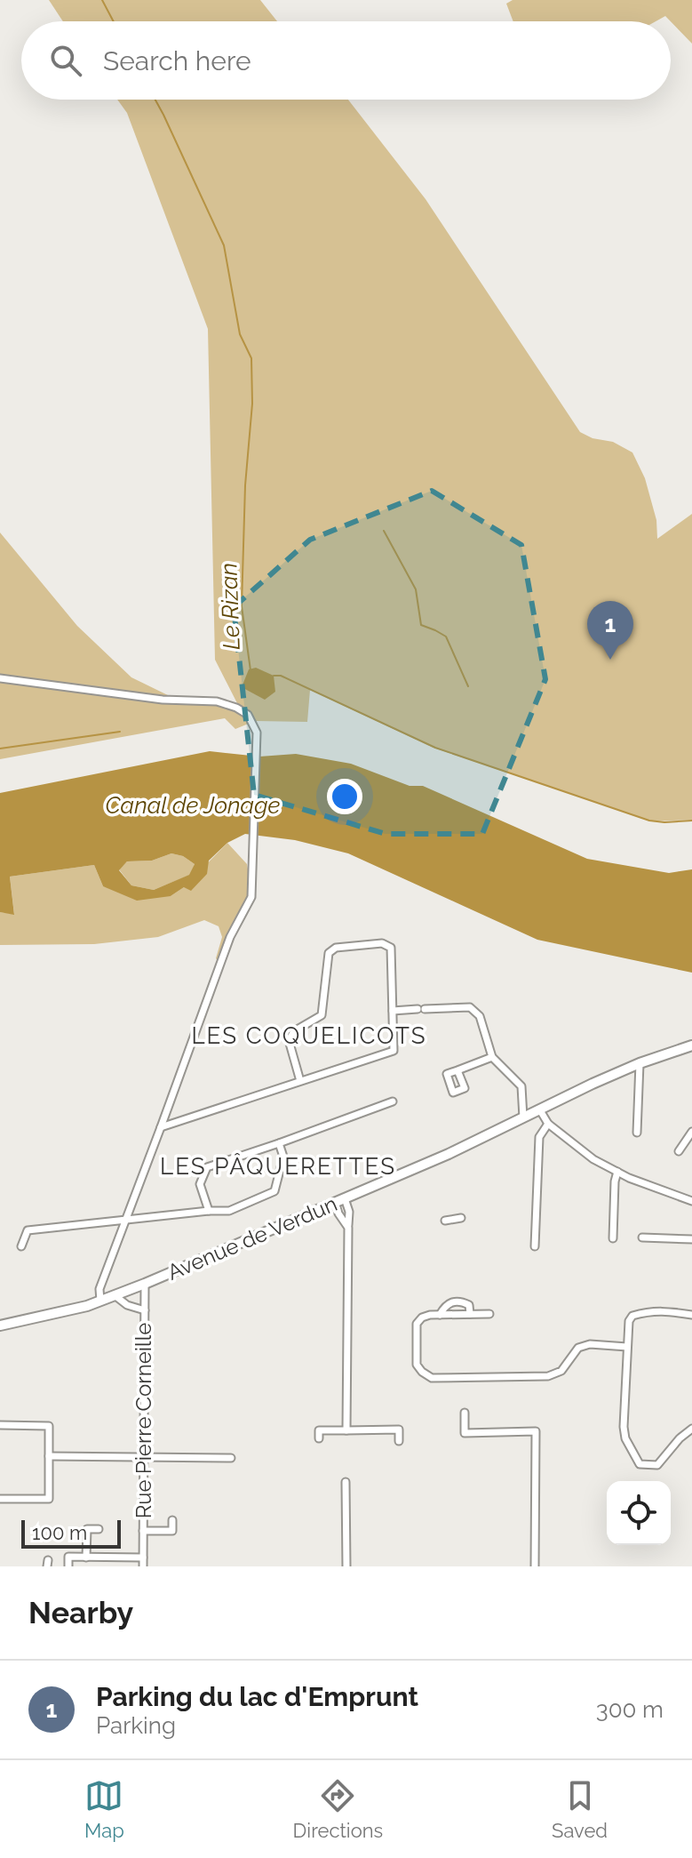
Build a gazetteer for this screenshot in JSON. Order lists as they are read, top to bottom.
{
  "streets": {
    "main road": ["Avenue de Verdun"],
    "street": ["Rue Pierre Corneille"]
  },
  "crossings": [
    ["Avenue de Verdun", "Rue Pierre Corneille"]
  ],
  "districts": ["LES COQUELICOTS", "LES PÂQUERETTES"],
  "water": ["Le Rizan", "Canal de Jonage"],
  "scale_bar": "100 m",
  "page": {
    "search": "Search here",
    "pins": "1",
    "scale": "100 m",
    "heading": "Nearby",
    "list": [
      {
        "mark": "1",
        "name": "Parking du lac d'Emprunt",
        "note": "Parking",
        "value": "300 m"
      }
    ],
    "nav": ["Map", "Directions", "Saved"]
  }
}
